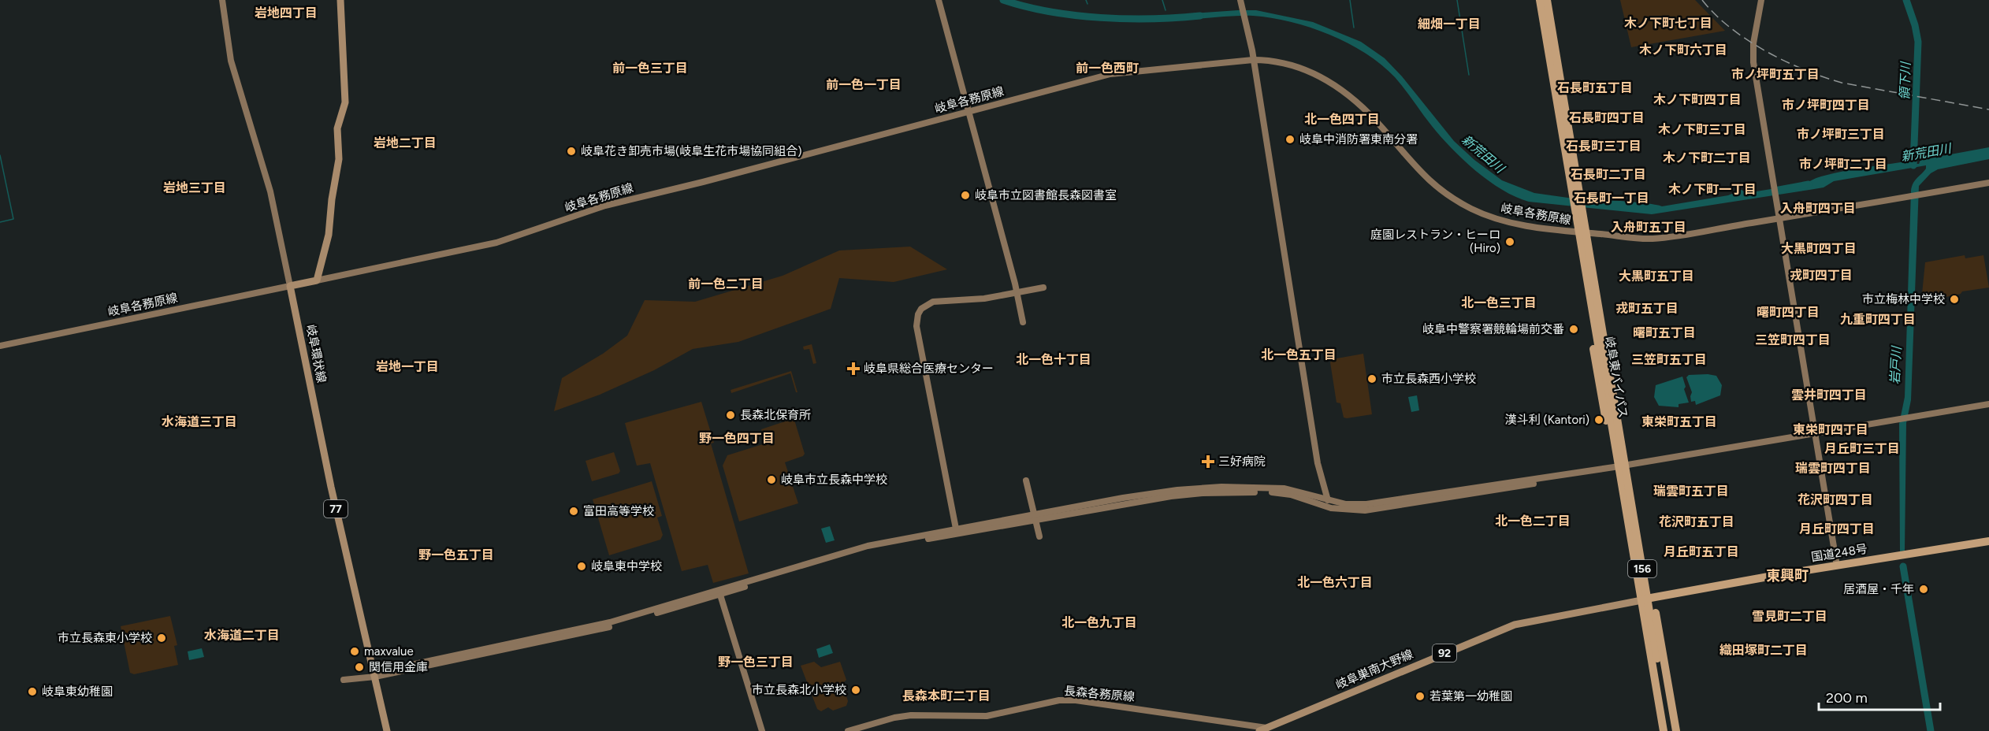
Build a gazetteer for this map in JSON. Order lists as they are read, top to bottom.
{
  "streets": {
    "highway": ["岐阜東バイパス", "国道248号", "156"],
    "main road": [
      "岐阜環状線",
      "77",
      "92",
      "岐阜巣南大野線"
    ],
    "street": ["岐阜各務原線", "長森各務原線"]
  },
  "crossings": [
    ["岐阜各務原線", "岐阜環状線"],
    ["岐阜各務原線", "岐阜東バイパス"],
    ["岐阜東バイパス", "156"],
    ["国道248号", "156"],
    ["156", "岐阜巣南大野線"],
    ["岐阜巣南大野線", "長森各務原線"]
  ],
  "districts": [
    "岩地四丁目",
    "木ノ下町七丁目",
    "細畑一丁目",
    "木ノ下町六丁目",
    "前一色三丁目",
    "前一色西町",
    "市ノ坪町五丁目",
    "前一色一丁目",
    "石長町五丁目",
    "木ノ下町四丁目",
    "市ノ坪町四丁目",
    "石長町四丁目",
    "北一色四丁目",
    "木ノ下町三丁目",
    "市ノ坪町三丁目",
    "岩地二丁目",
    "石長町三丁目",
    "木ノ下町二丁目",
    "市ノ坪町二丁目",
    "石長町二丁目",
    "岩地三丁目",
    "木ノ下町一丁目",
    "石長町一丁目",
    "入舟町四丁目",
    "入舟町五丁目",
    "大黒町四丁目",
    "戎町四丁目",
    "大黒町五丁目",
    "前一色二丁目",
    "北一色三丁目",
    "戎町五丁目",
    "曙町四丁目",
    "九重町四丁目",
    "曙町五丁目",
    "三笠町四丁目",
    "北一色五丁目",
    "北一色十丁目",
    "三笠町五丁目",
    "岩地一丁目",
    "雲井町四丁目",
    "水海道三丁目",
    "東栄町五丁目",
    "東栄町四丁目",
    "野一色四丁目",
    "月丘町三丁目",
    "瑞雲町四丁目",
    "瑞雲町五丁目",
    "花沢町四丁目",
    "北一色二丁目",
    "花沢町五丁目",
    "月丘町四丁目",
    "月丘町五丁目",
    "野一色五丁目",
    "東興町",
    "北一色六丁目",
    "雪見町二丁目",
    "北一色九丁目",
    "水海道二丁目",
    "織田塚町二丁目",
    "野一色三丁目",
    "長森本町二丁目"
  ],
  "water": ["領下川", "新荒田川", "岩戸川"],
  "places": {
    "other": [
      "岐阜中消防署東南分署",
      "岐阜花き卸売市場(岐阜生花市場協同組合)",
      "岐阜市立図書館長森図書室",
      "庭園レストラン・ヒーロ (Hiro)",
      "市立梅林中学校",
      "岐阜中警察署競輪場前交番",
      "市立長森西小学校",
      "長森北保育所",
      "漢斗利 (Kantori)",
      "岐阜市立長森中学校",
      "富田高等学校",
      "岐阜東中学校",
      "居酒屋・千年",
      "市立長森東小学校",
      "maxvalue",
      "関信用金庫",
      "市立長森北小学校",
      "岐阜東幼稚園",
      "若葉第一幼稚園"
    ],
    "health": ["岐阜県総合医療センター", "三好病院"]
  },
  "scale_bar": "200 m"
}
